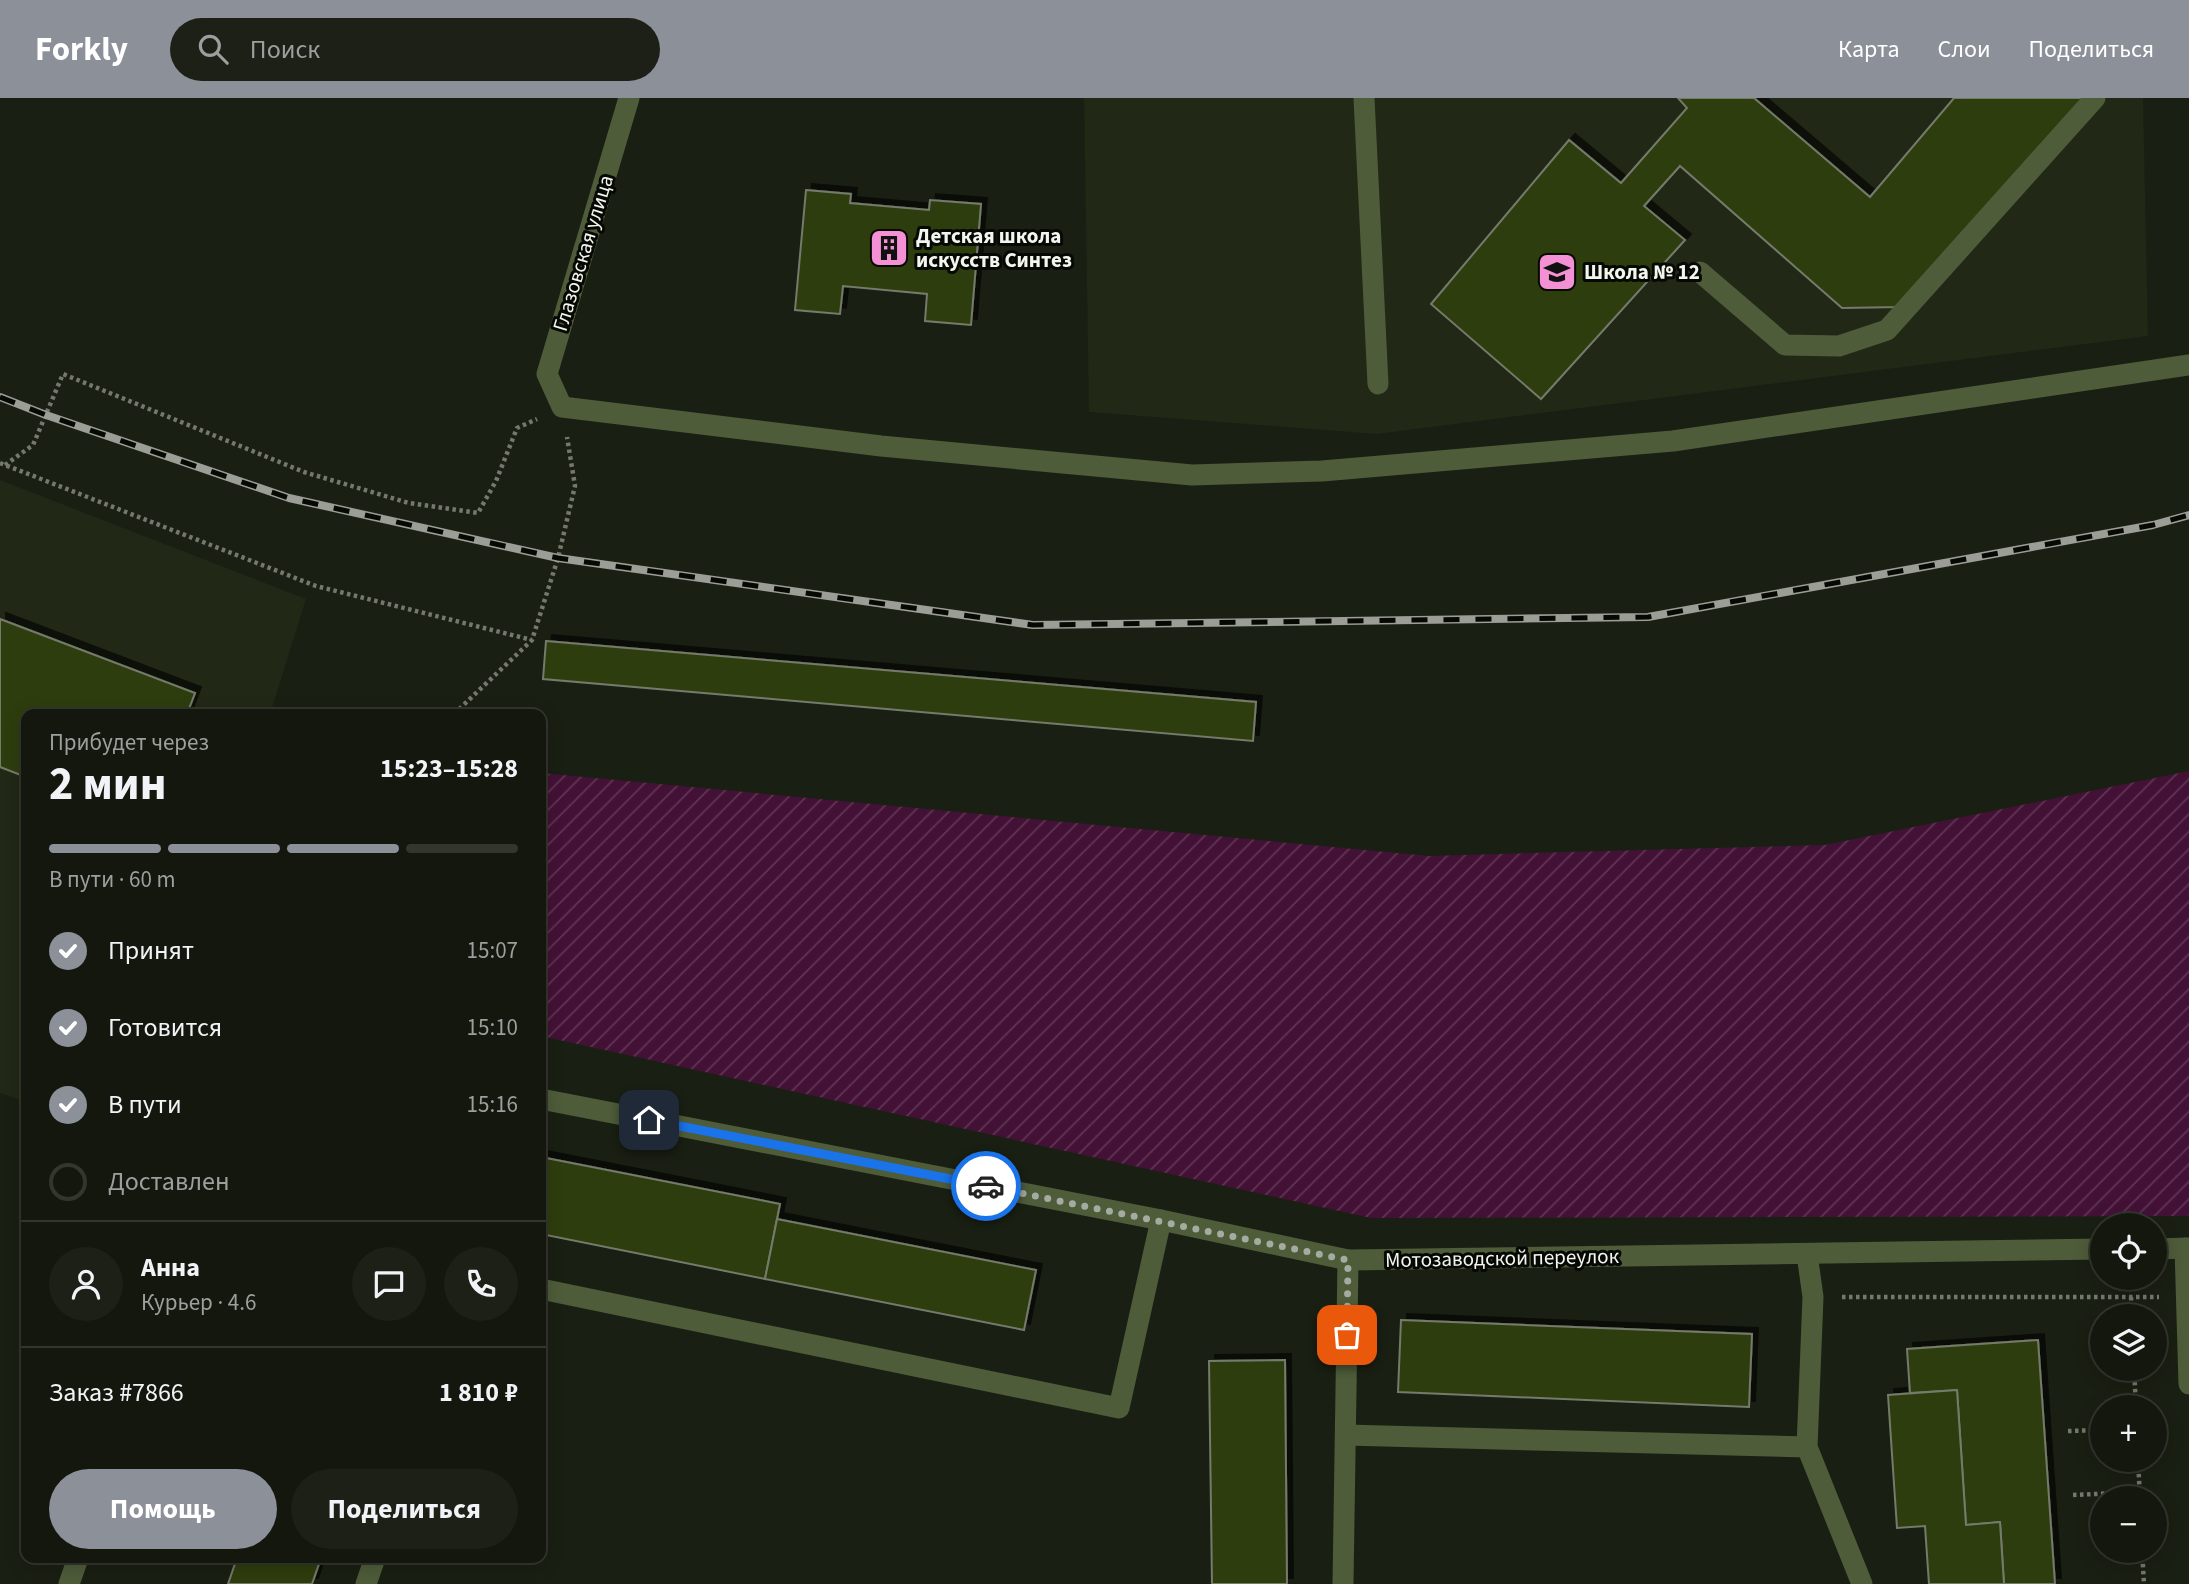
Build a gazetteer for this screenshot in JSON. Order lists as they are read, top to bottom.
{
  "streets": {
    "street": ["Глазовская улица", "Мотозаводской переулок"]
  },
  "places": {
    "building": ["Детская школа искусств Синтез"],
    "school or university": ["Школа № 12"]
  },
  "page": {
    "header": "Forkly",
    "search": "Поиск",
    "nav": ["Карта", "Слои", "Поделиться"],
    "heading": ["2 мин", "Прибудет через", "15:23–15:28"],
    "panel": [
      "Анна",
      "Курьер · 4.6",
      "Заказ #7866",
      "1 810 ₽"
    ],
    "bar": "В пути · 60 m",
    "list": [
      ["Принят", "15:07"],
      ["Готовится", "15:10"],
      ["В пути", "15:16"],
      "Доставлен"
    ],
    "map_buttons": ["+", "−"],
    "buttons": ["Помощь", "Поделиться"]
  }
}
